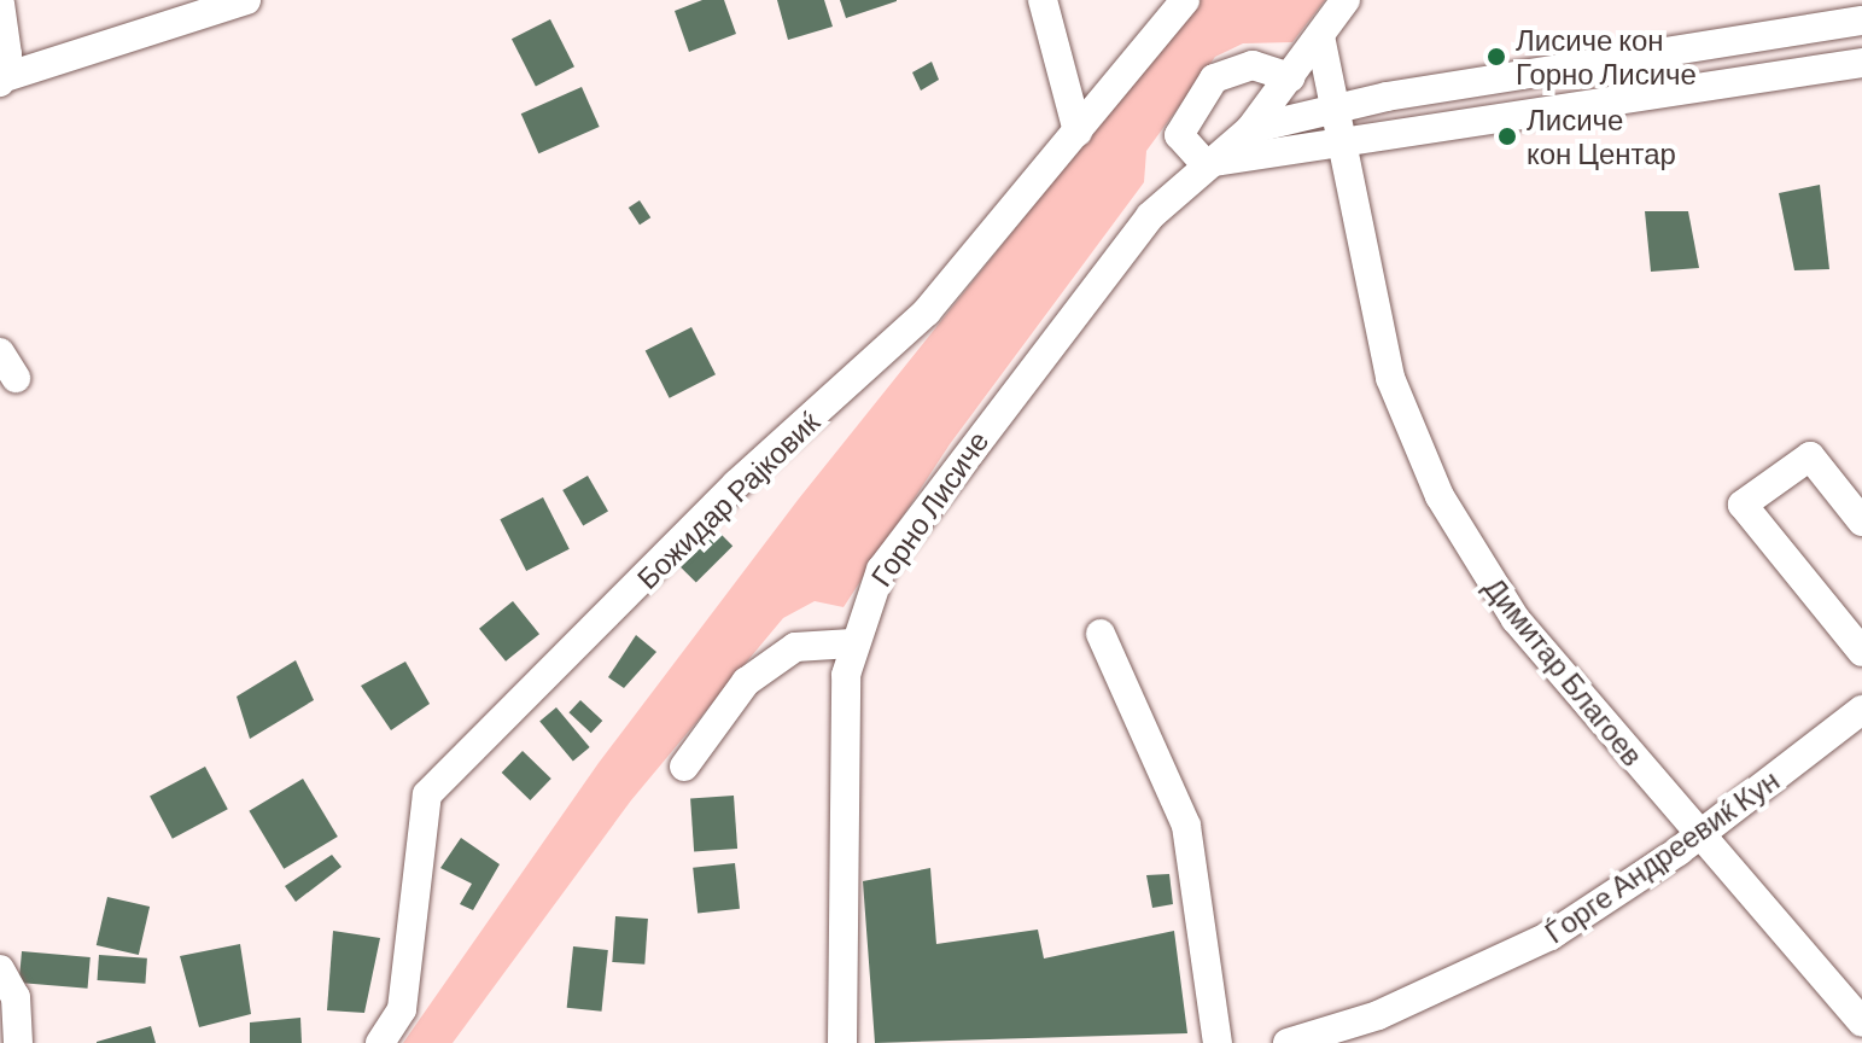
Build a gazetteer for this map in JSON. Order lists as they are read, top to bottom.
{
  "streets": {
    "street": [
      "Божидар Рајковиќ",
      "Горно Лисиче",
      "Димитар Благоев",
      "Ѓорге Андреевиќ Кун"
    ]
  },
  "crossings": [
    ["Димитар Благоев", "Ѓорге Андреевиќ Кун"]
  ],
  "places": ["Лисиче кон Горно Лисиче", "Лисиче кон Центар"]
}
